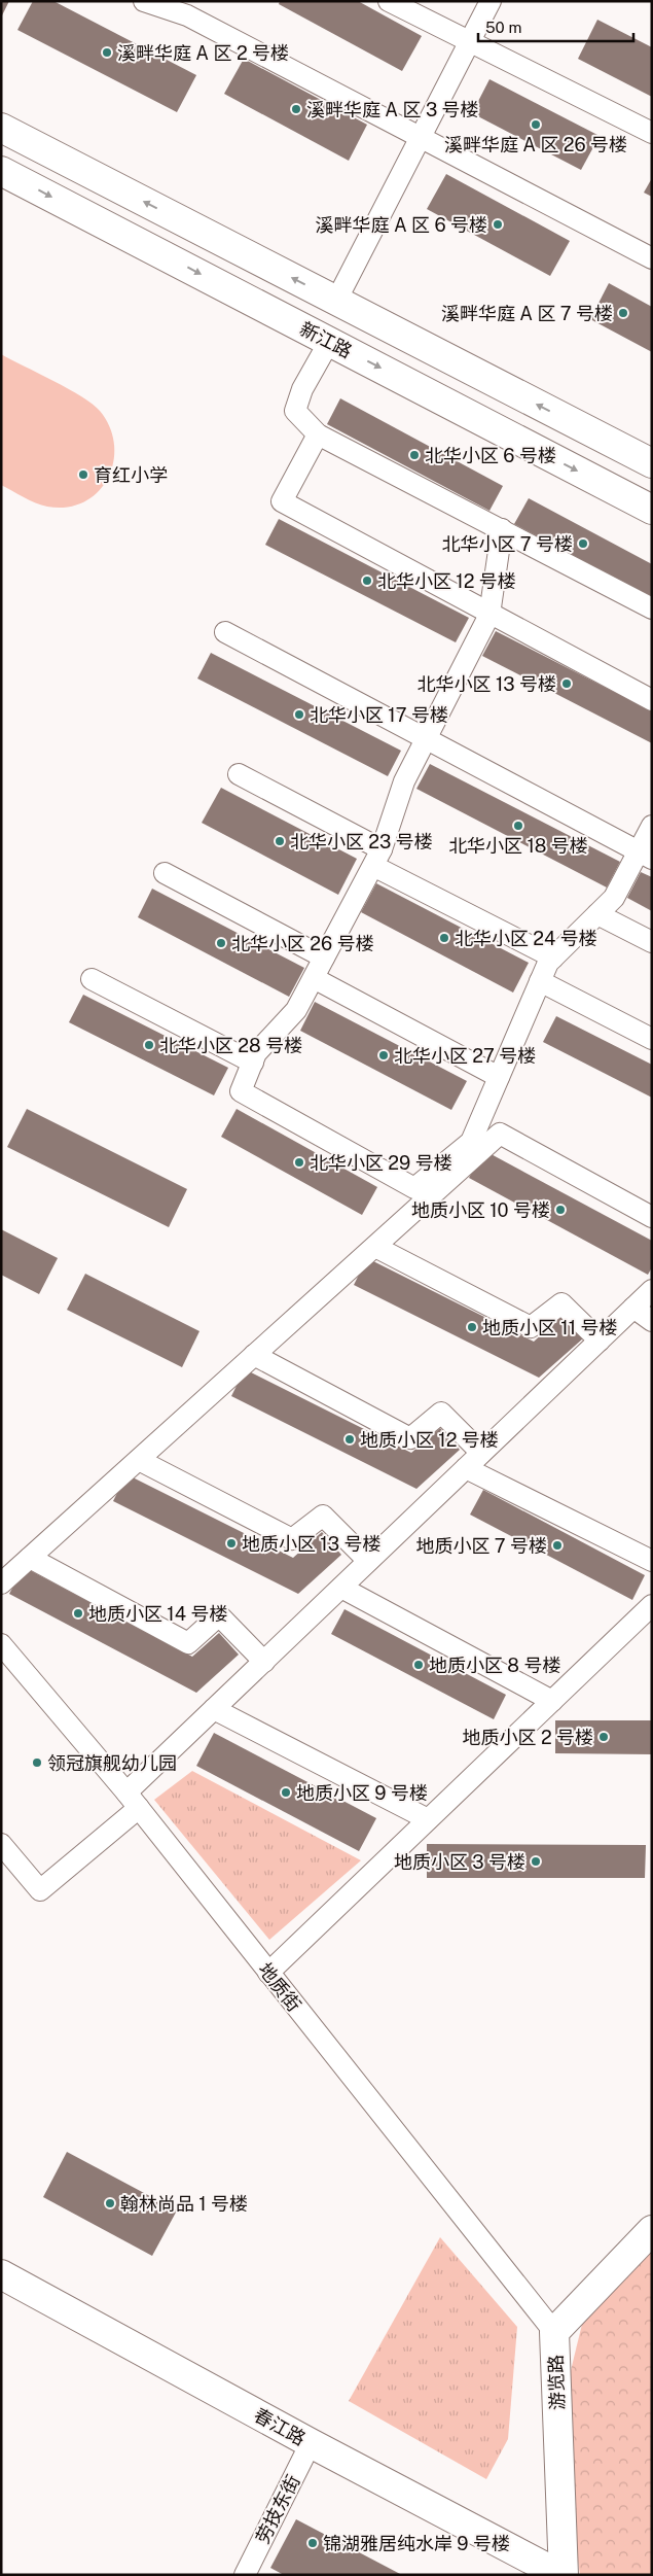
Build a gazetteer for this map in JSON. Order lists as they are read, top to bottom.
{
  "streets": {
    "main road": ["新江路", "游览路", "春江路"],
    "street": ["地质街", "劳技东街"]
  },
  "crossings": [
    ["地质街", "游览路"],
    ["游览路", "春江路"],
    ["春江路", "劳技东街"]
  ],
  "places": [
    "溪畔华庭 A 区 2 号楼",
    "溪畔华庭 A 区 3 号楼",
    "溪畔华庭 A 区 26 号楼",
    "溪畔华庭 A 区 6 号楼",
    "溪畔华庭 A 区 7 号楼",
    "北华小区 6 号楼",
    "育红小学",
    "北华小区 7 号楼",
    "北华小区 12 号楼",
    "北华小区 13 号楼",
    "北华小区 17 号楼",
    "北华小区 18 号楼",
    "北华小区 23 号楼",
    "北华小区 24 号楼",
    "北华小区 26 号楼",
    "北华小区 28 号楼",
    "北华小区 27 号楼",
    "北华小区 29 号楼",
    "地质小区 10 号楼",
    "地质小区 11 号楼",
    "地质小区 12 号楼",
    "地质小区 13 号楼",
    "地质小区 7 号楼",
    "地质小区 14 号楼",
    "地质小区 8 号楼",
    "地质小区 2 号楼",
    "领冠旗舰幼儿园",
    "地质小区 9 号楼",
    "地质小区 3 号楼",
    "翰林尚品 1 号楼",
    "锦湖雅居纯水岸 9 号楼"
  ],
  "scale_bar": "50 m"
}
